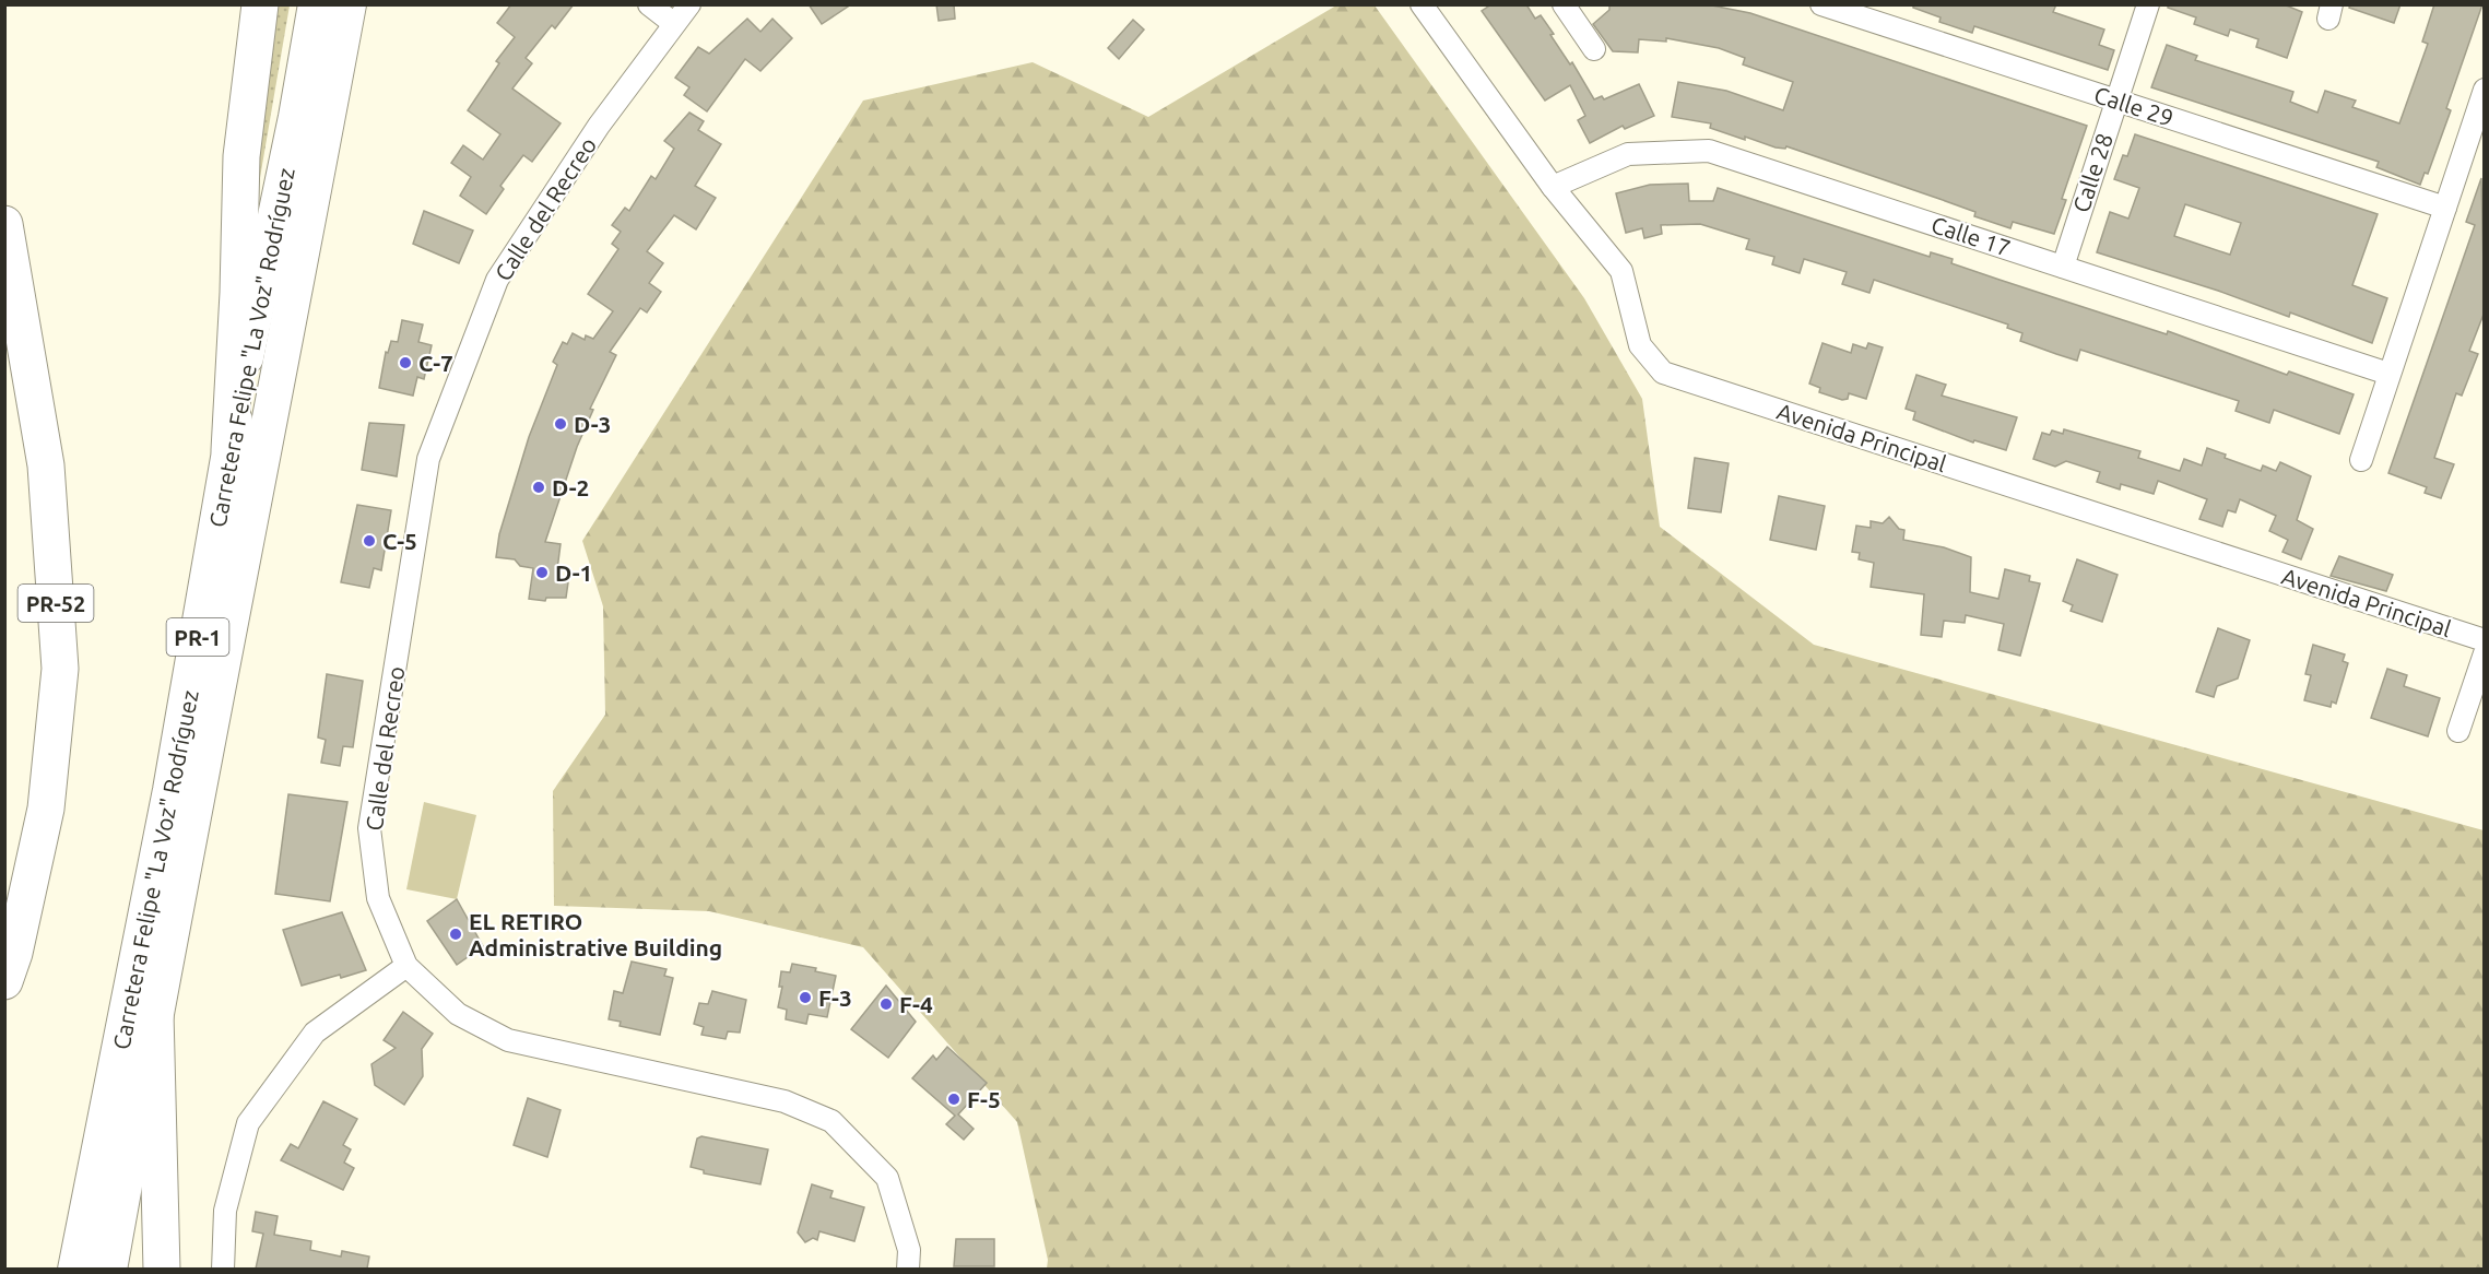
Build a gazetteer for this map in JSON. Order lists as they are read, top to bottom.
{
  "streets": {
    "highway": ["Carretera Felipe \"La Voz\" Rodríguez", "PR-52", "PR-1"],
    "street": [
      "Calle 29",
      "Calle 28",
      "Calle del Recreo",
      "Calle 17",
      "Avenida Principal"
    ]
  },
  "crossings": [
    ["Calle 29", "Calle 28"],
    ["Calle 28", "Calle 17"],
    ["Calle 17", "Avenida Principal"]
  ],
  "places": [
    "C-7",
    "D-3",
    "D-2",
    "C-5",
    "D-1",
    "EL RETIRO Administrative Building",
    "F-3",
    "F-4",
    "F-5"
  ]
}
